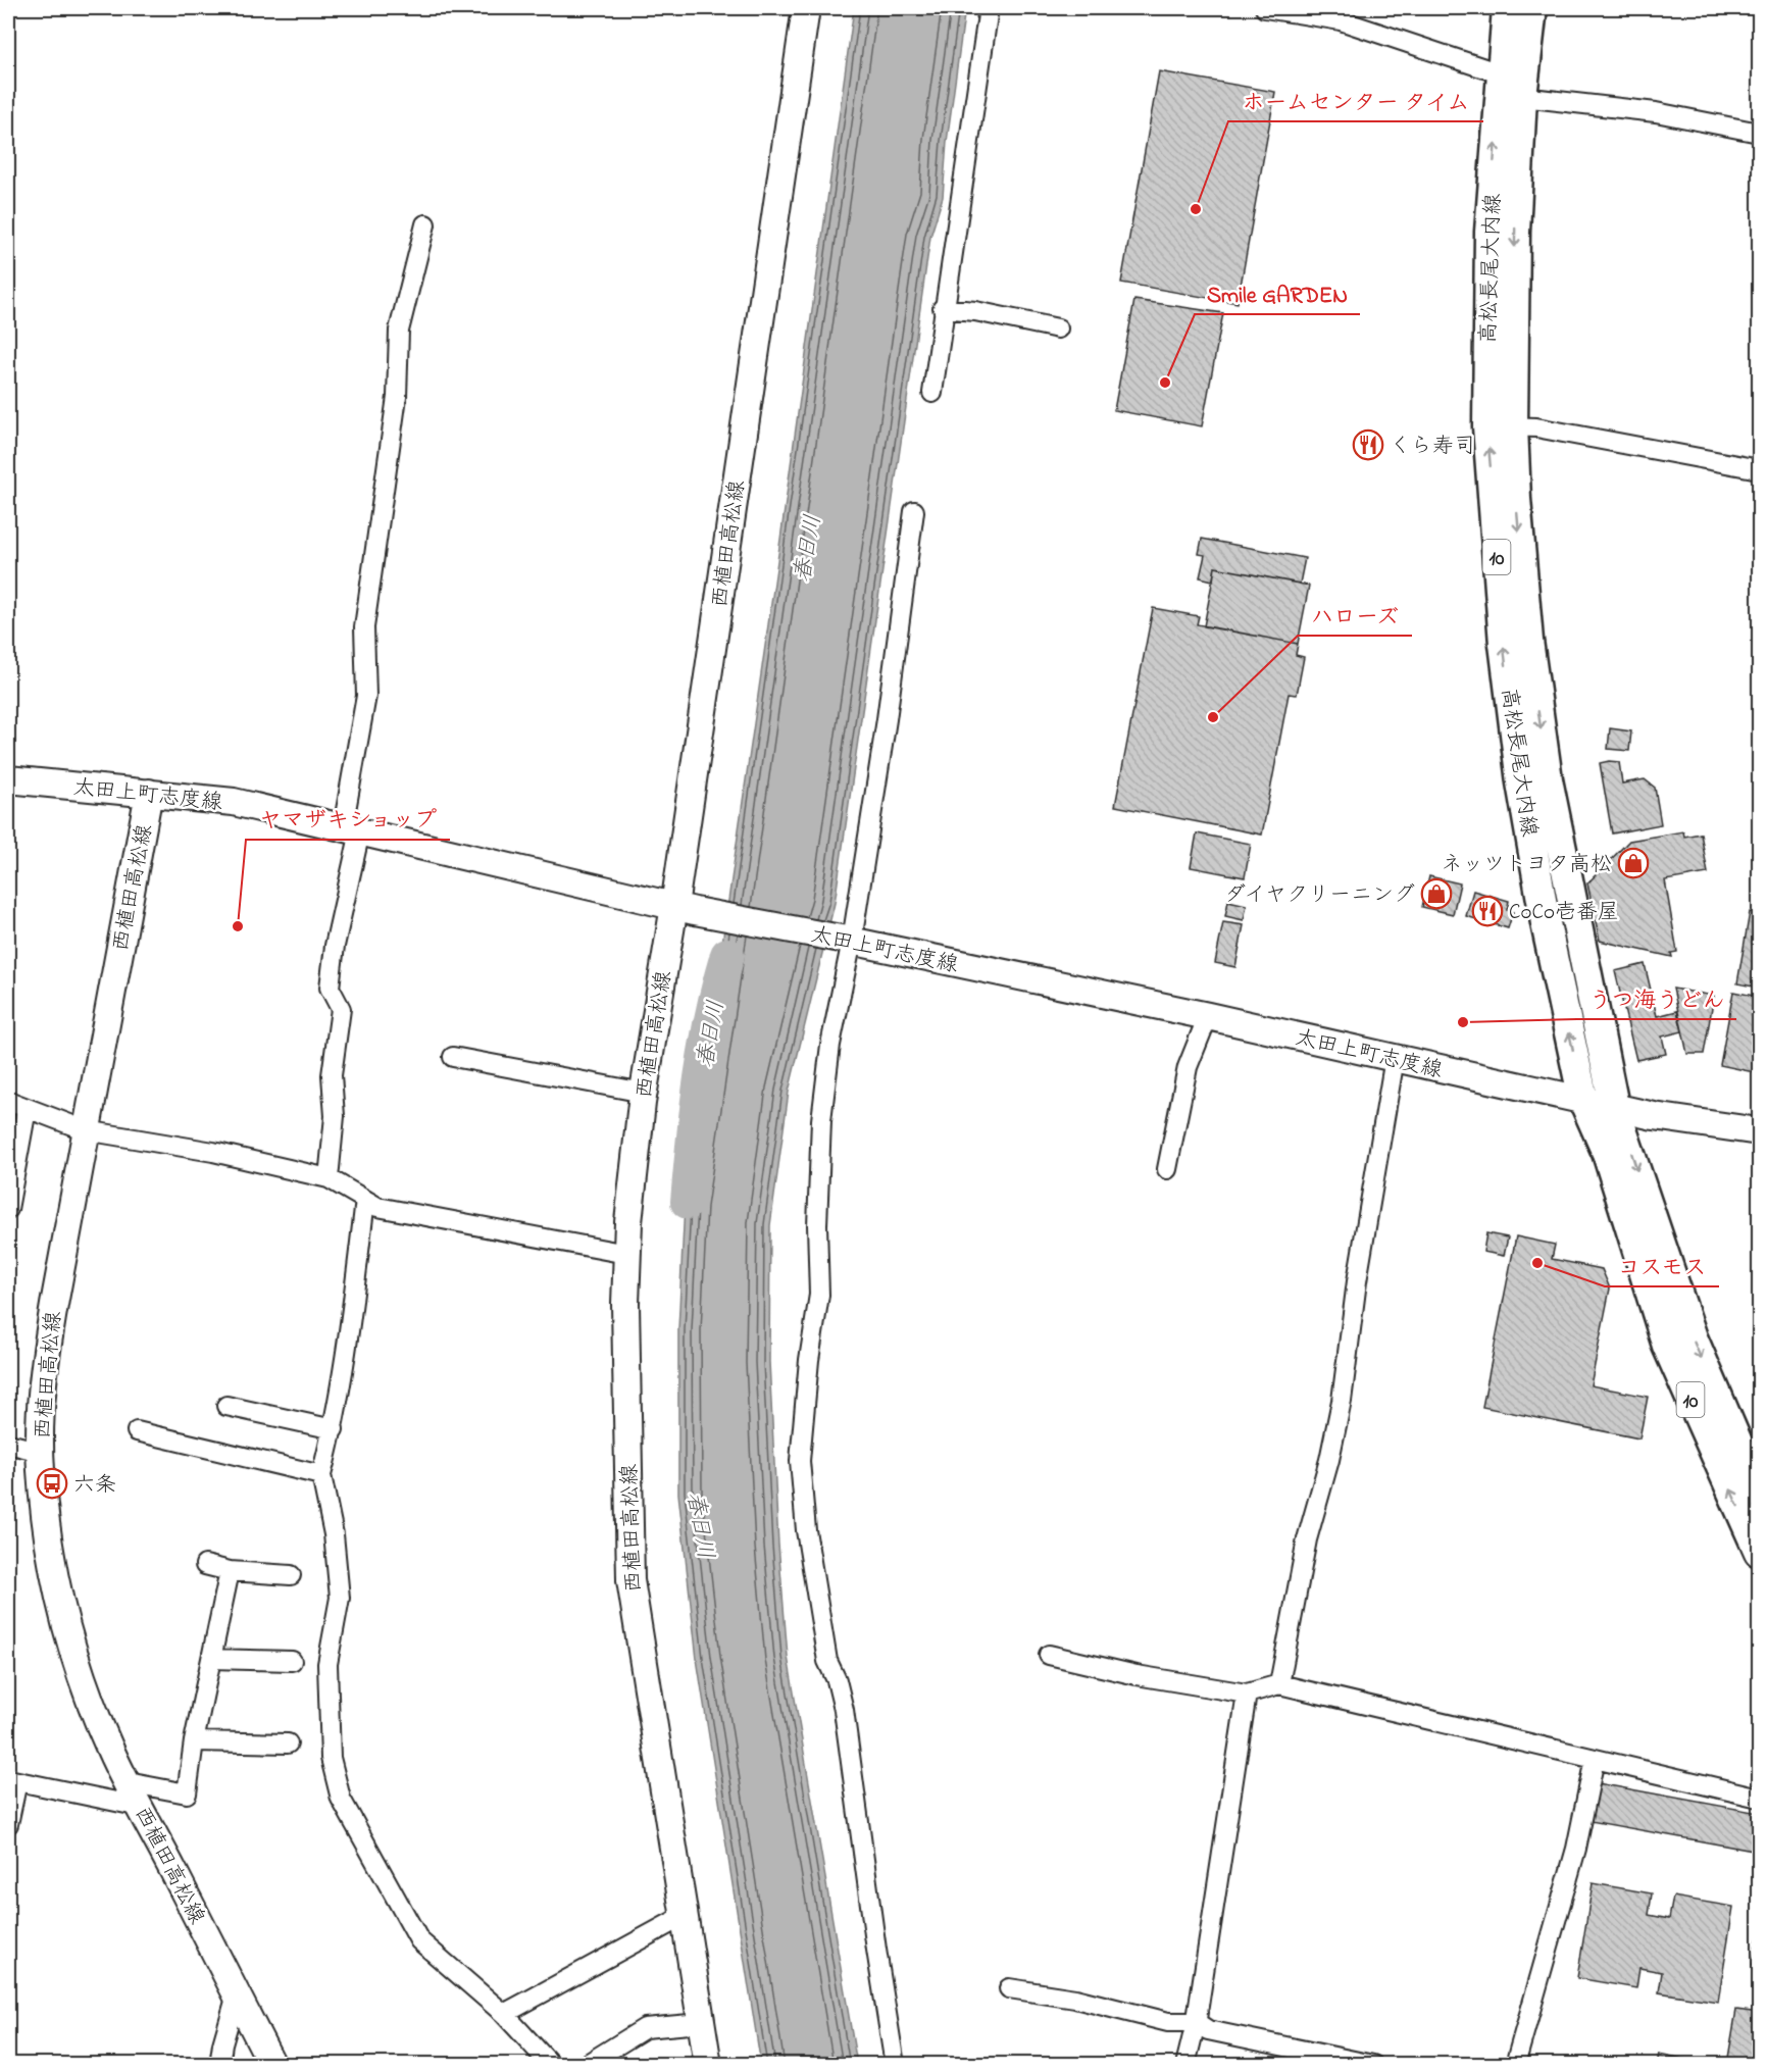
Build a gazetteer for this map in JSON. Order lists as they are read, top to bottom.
{
  "streets": {
    "main road": [
      "高松長尾大内線",
      "西植田高松線",
      "10",
      "太田上町志度線"
    ]
  },
  "crossings": [
    ["高松長尾大内線", "太田上町志度線"],
    ["西植田高松線", "太田上町志度線"]
  ],
  "water": ["春日川"],
  "places": {
    "other": [
      "ホームセンター タイム",
      "Smile GARDEN",
      "ハローズ",
      "ヤマザキショップ",
      "うつ海うどん",
      "コスモス"
    ],
    "restaurant": ["くら寿司", "CoCo壱番屋"],
    "shop": ["ネッツトヨタ高松", "ダイヤクリーニング"],
    "bus stop": ["六条"]
  }
}
